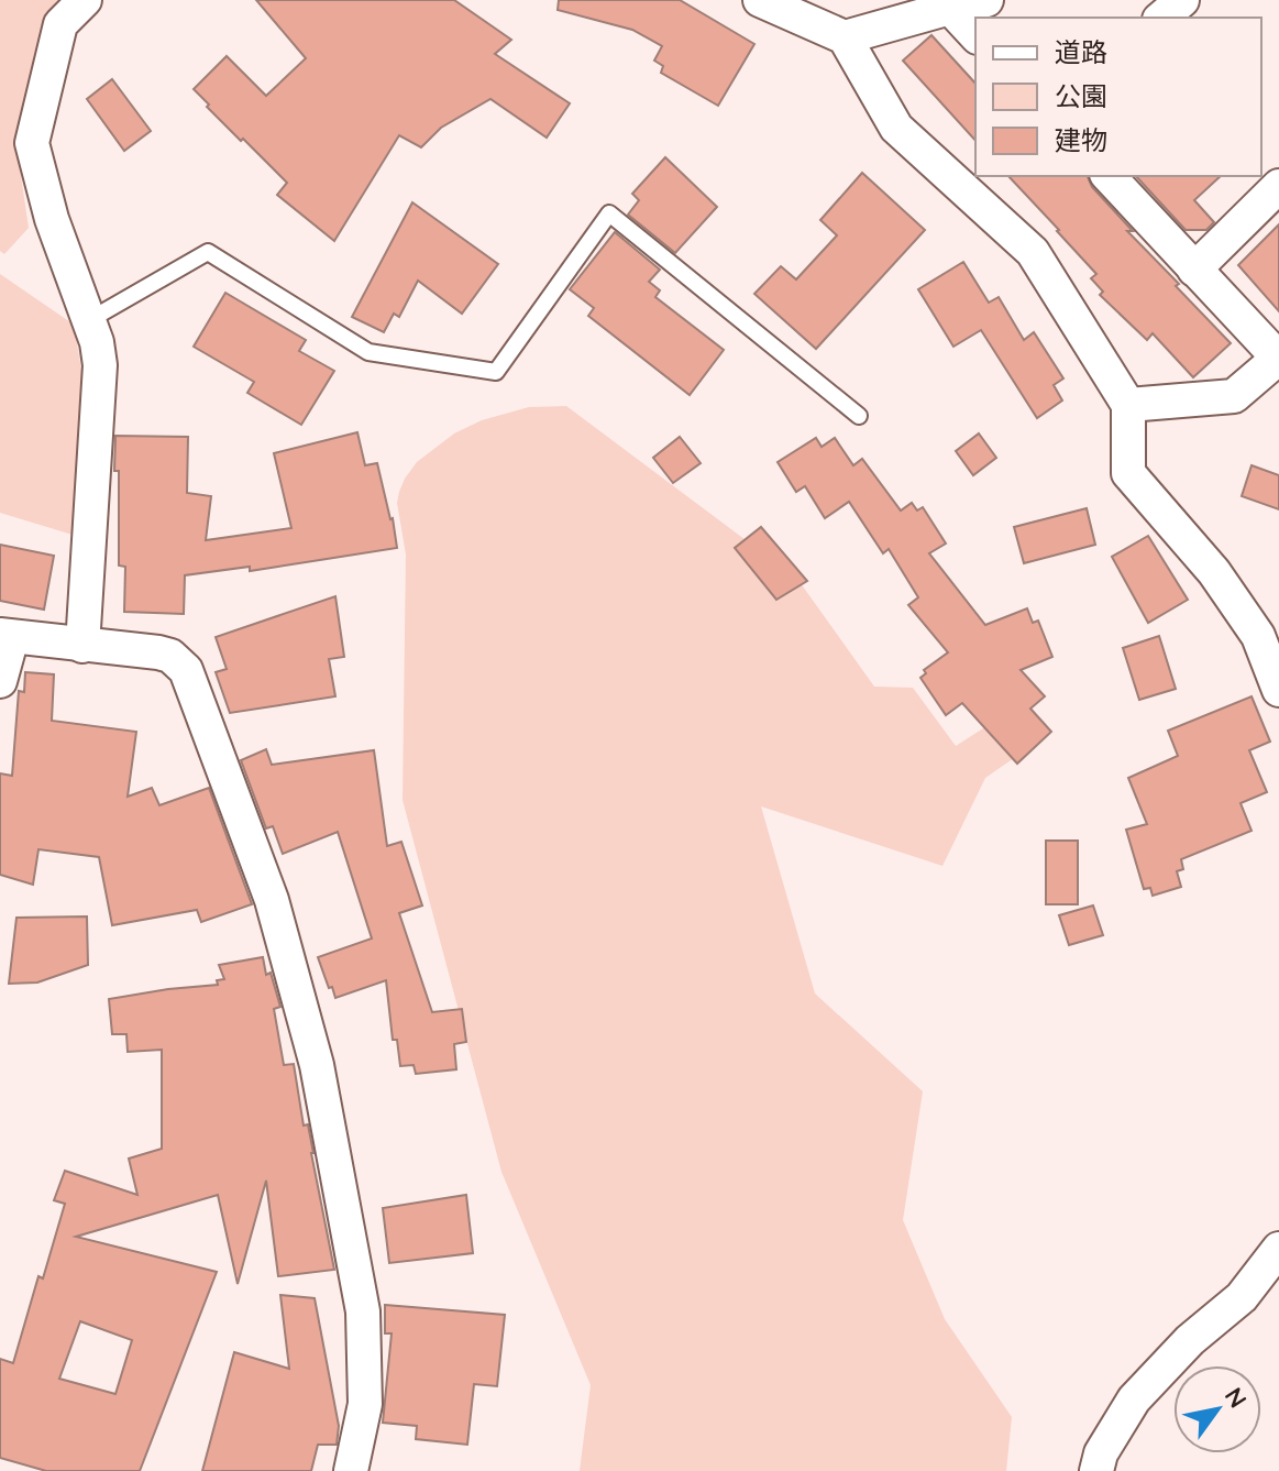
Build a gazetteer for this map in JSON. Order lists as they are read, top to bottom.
{
  "legend": ["道路", "公園", "建物"],
  "north": "top right"
}
